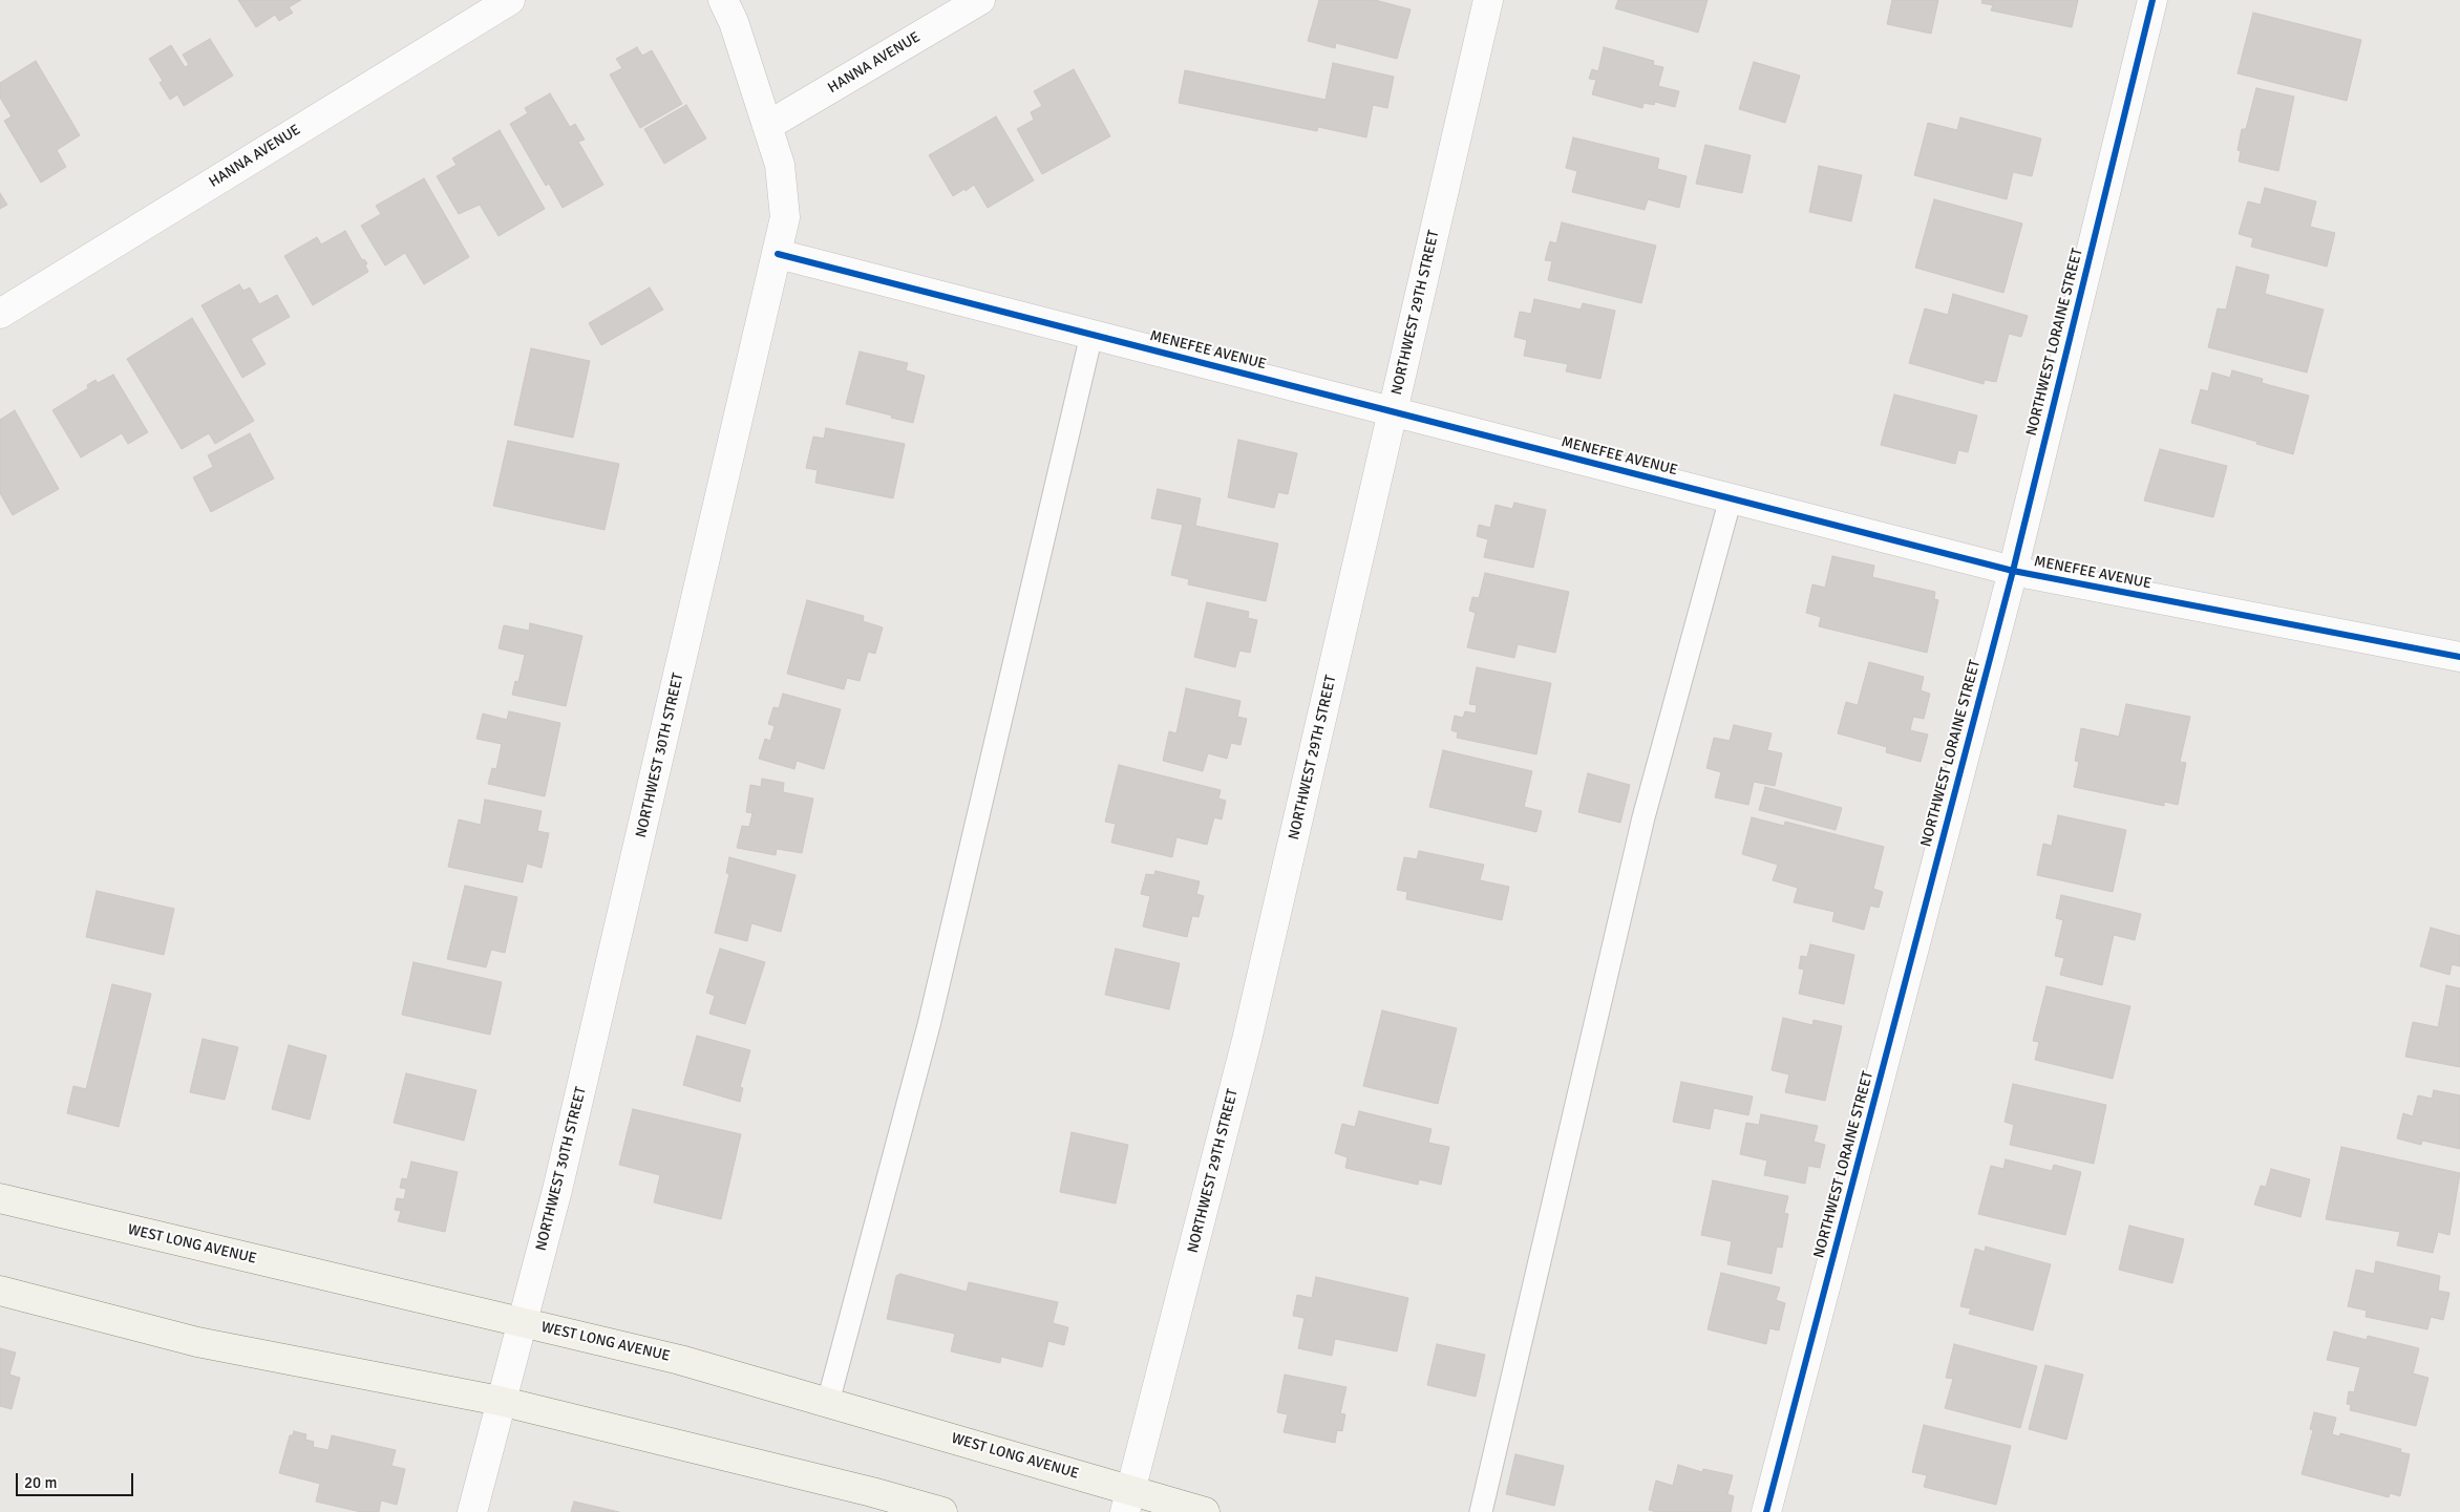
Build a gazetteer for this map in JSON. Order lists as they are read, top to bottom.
{
  "streets": {
    "main road": ["WEST LONG AVENUE"],
    "street": [
      "HANNA AVENUE",
      "NORTHWEST 29TH STREET",
      "NORTHWEST LORAINE STREET",
      "MENEFEE AVENUE",
      "NORTHWEST 30TH STREET"
    ]
  },
  "crossings": [
    ["HANNA AVENUE", "NORTHWEST 30TH STREET"],
    ["NORTHWEST 29TH STREET", "MENEFEE AVENUE"],
    ["NORTHWEST 29TH STREET", "WEST LONG AVENUE"],
    ["NORTHWEST LORAINE STREET", "MENEFEE AVENUE"],
    ["MENEFEE AVENUE", "NORTHWEST 30TH STREET"],
    ["NORTHWEST 30TH STREET", "WEST LONG AVENUE"]
  ],
  "scale_bar": "20 m"
}
